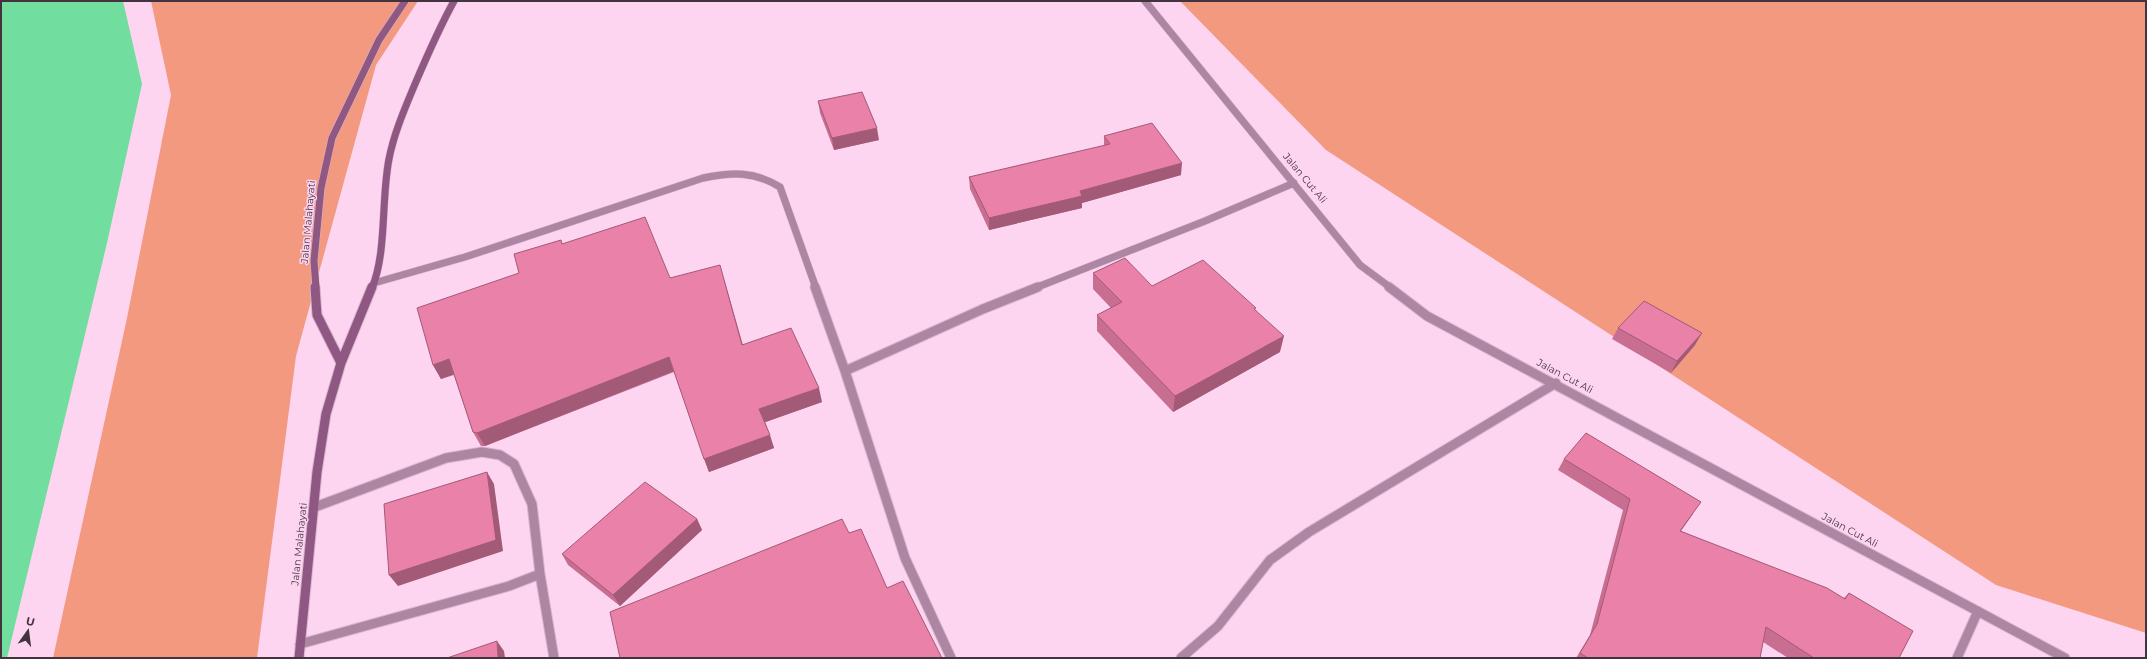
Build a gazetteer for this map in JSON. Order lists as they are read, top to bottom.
{
  "streets": {
    "main road": ["Jalan Malahayati"],
    "street": ["Jalan Cut Ali"]
  },
  "north": "top"
}
